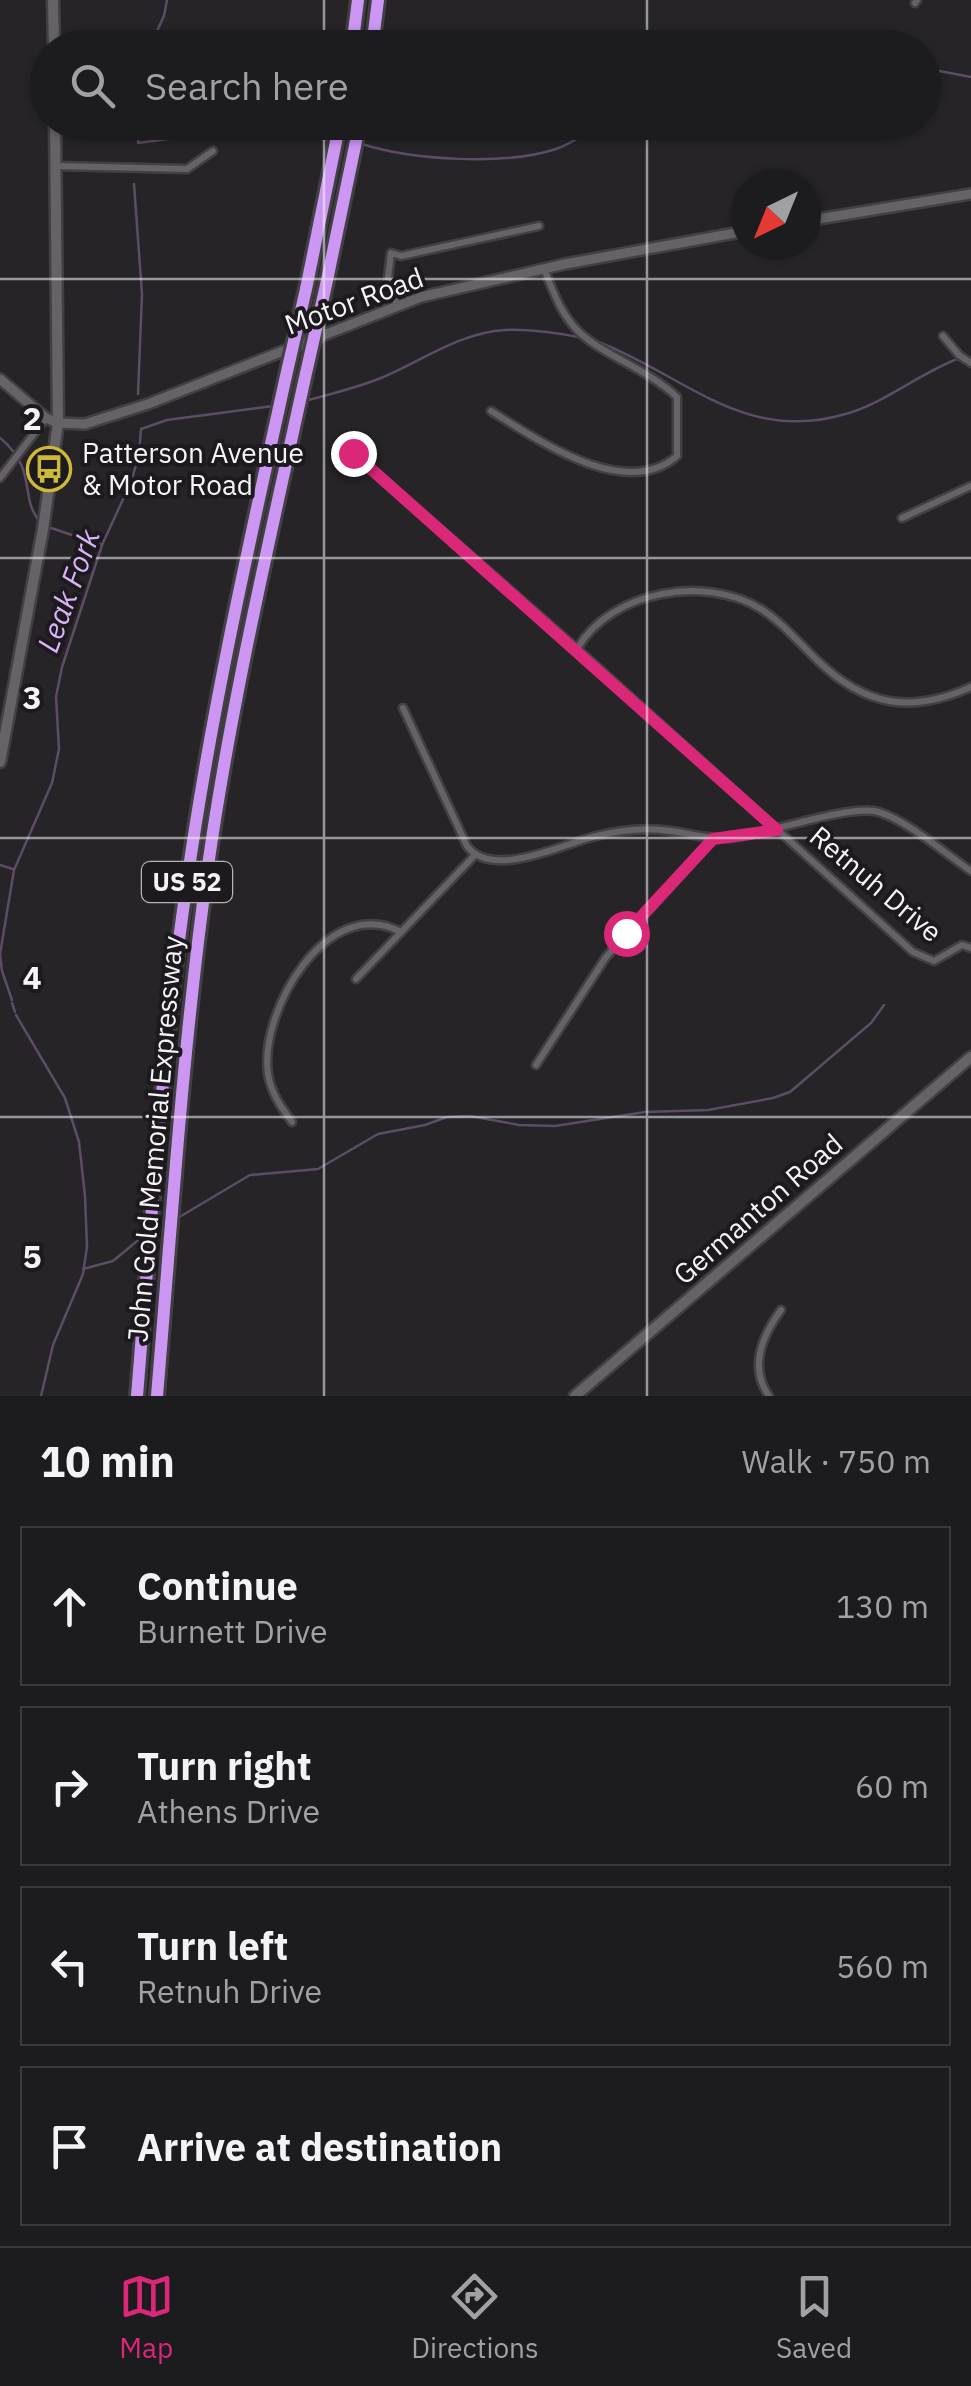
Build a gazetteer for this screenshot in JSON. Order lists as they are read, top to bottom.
{
  "streets": {
    "highway": ["US 52", "John Gold Memorial Expressway"],
    "main road": ["Germanton Road"],
    "street": ["Motor Road", "Retnuh Drive"]
  },
  "water": ["Leak Fork"],
  "places": {
    "bus stop": ["Patterson Avenue & Motor Road"]
  },
  "north": "bottom left",
  "page": {
    "search": "Search here",
    "heading": ["10 min", "Walk · 750 m"],
    "list": [
      ["Continue", "Burnett Drive", "130 m"],
      ["Turn right", "Athens Drive", "60 m"],
      ["Turn left", "Retnuh Drive", "560 m"],
      "Arrive at destination"
    ],
    "nav": ["Map", "Directions", "Saved"]
  },
  "grid": {
    "rows": [
      "2",
      "3",
      "4",
      "5"
    ]
  }
}
